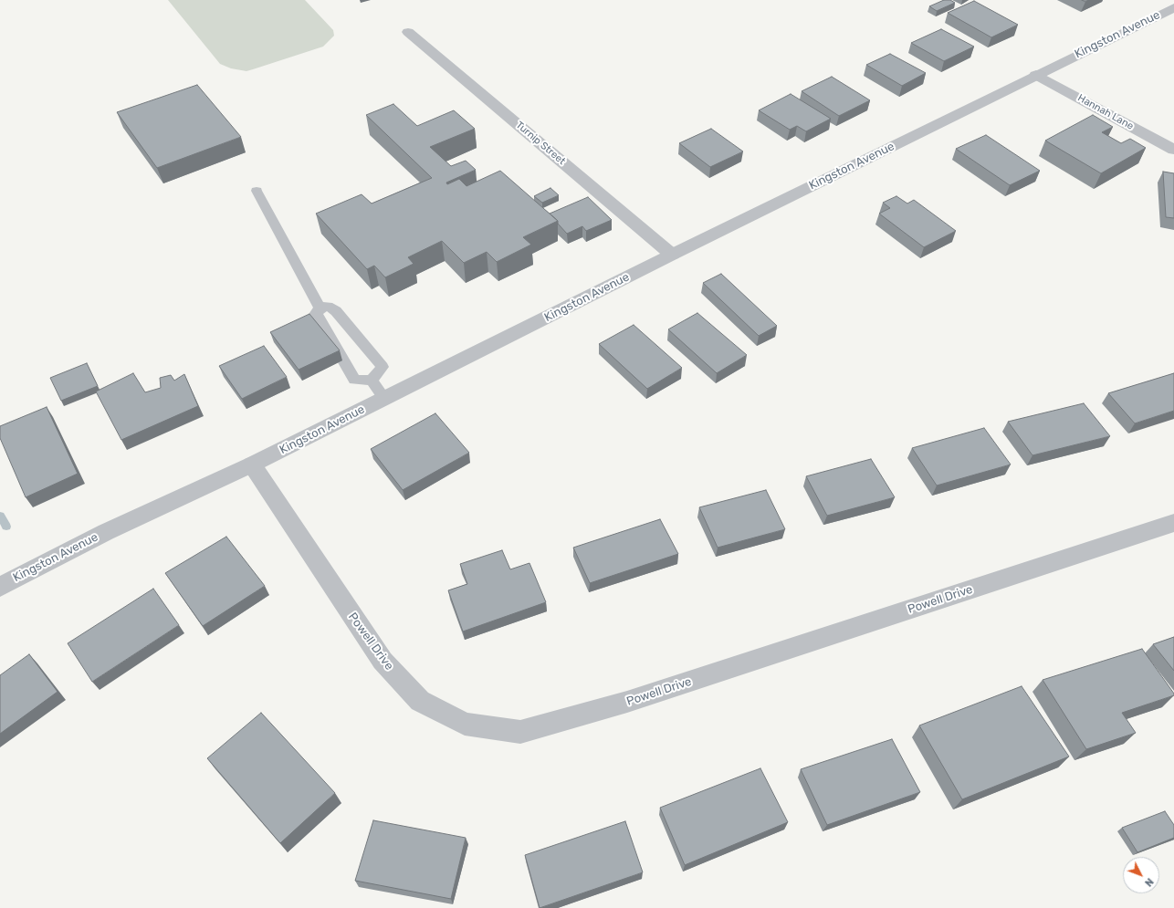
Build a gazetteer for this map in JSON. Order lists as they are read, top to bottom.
{
  "streets": {
    "street": [
      "Kingston Avenue",
      "Hannah Lane",
      "Turnip Street",
      "Powell Drive"
    ]
  },
  "crossings": [
    ["Kingston Avenue", "Hannah Lane"],
    ["Kingston Avenue", "Turnip Street"],
    ["Kingston Avenue", "Powell Drive"]
  ],
  "north": "bottom right"
}
